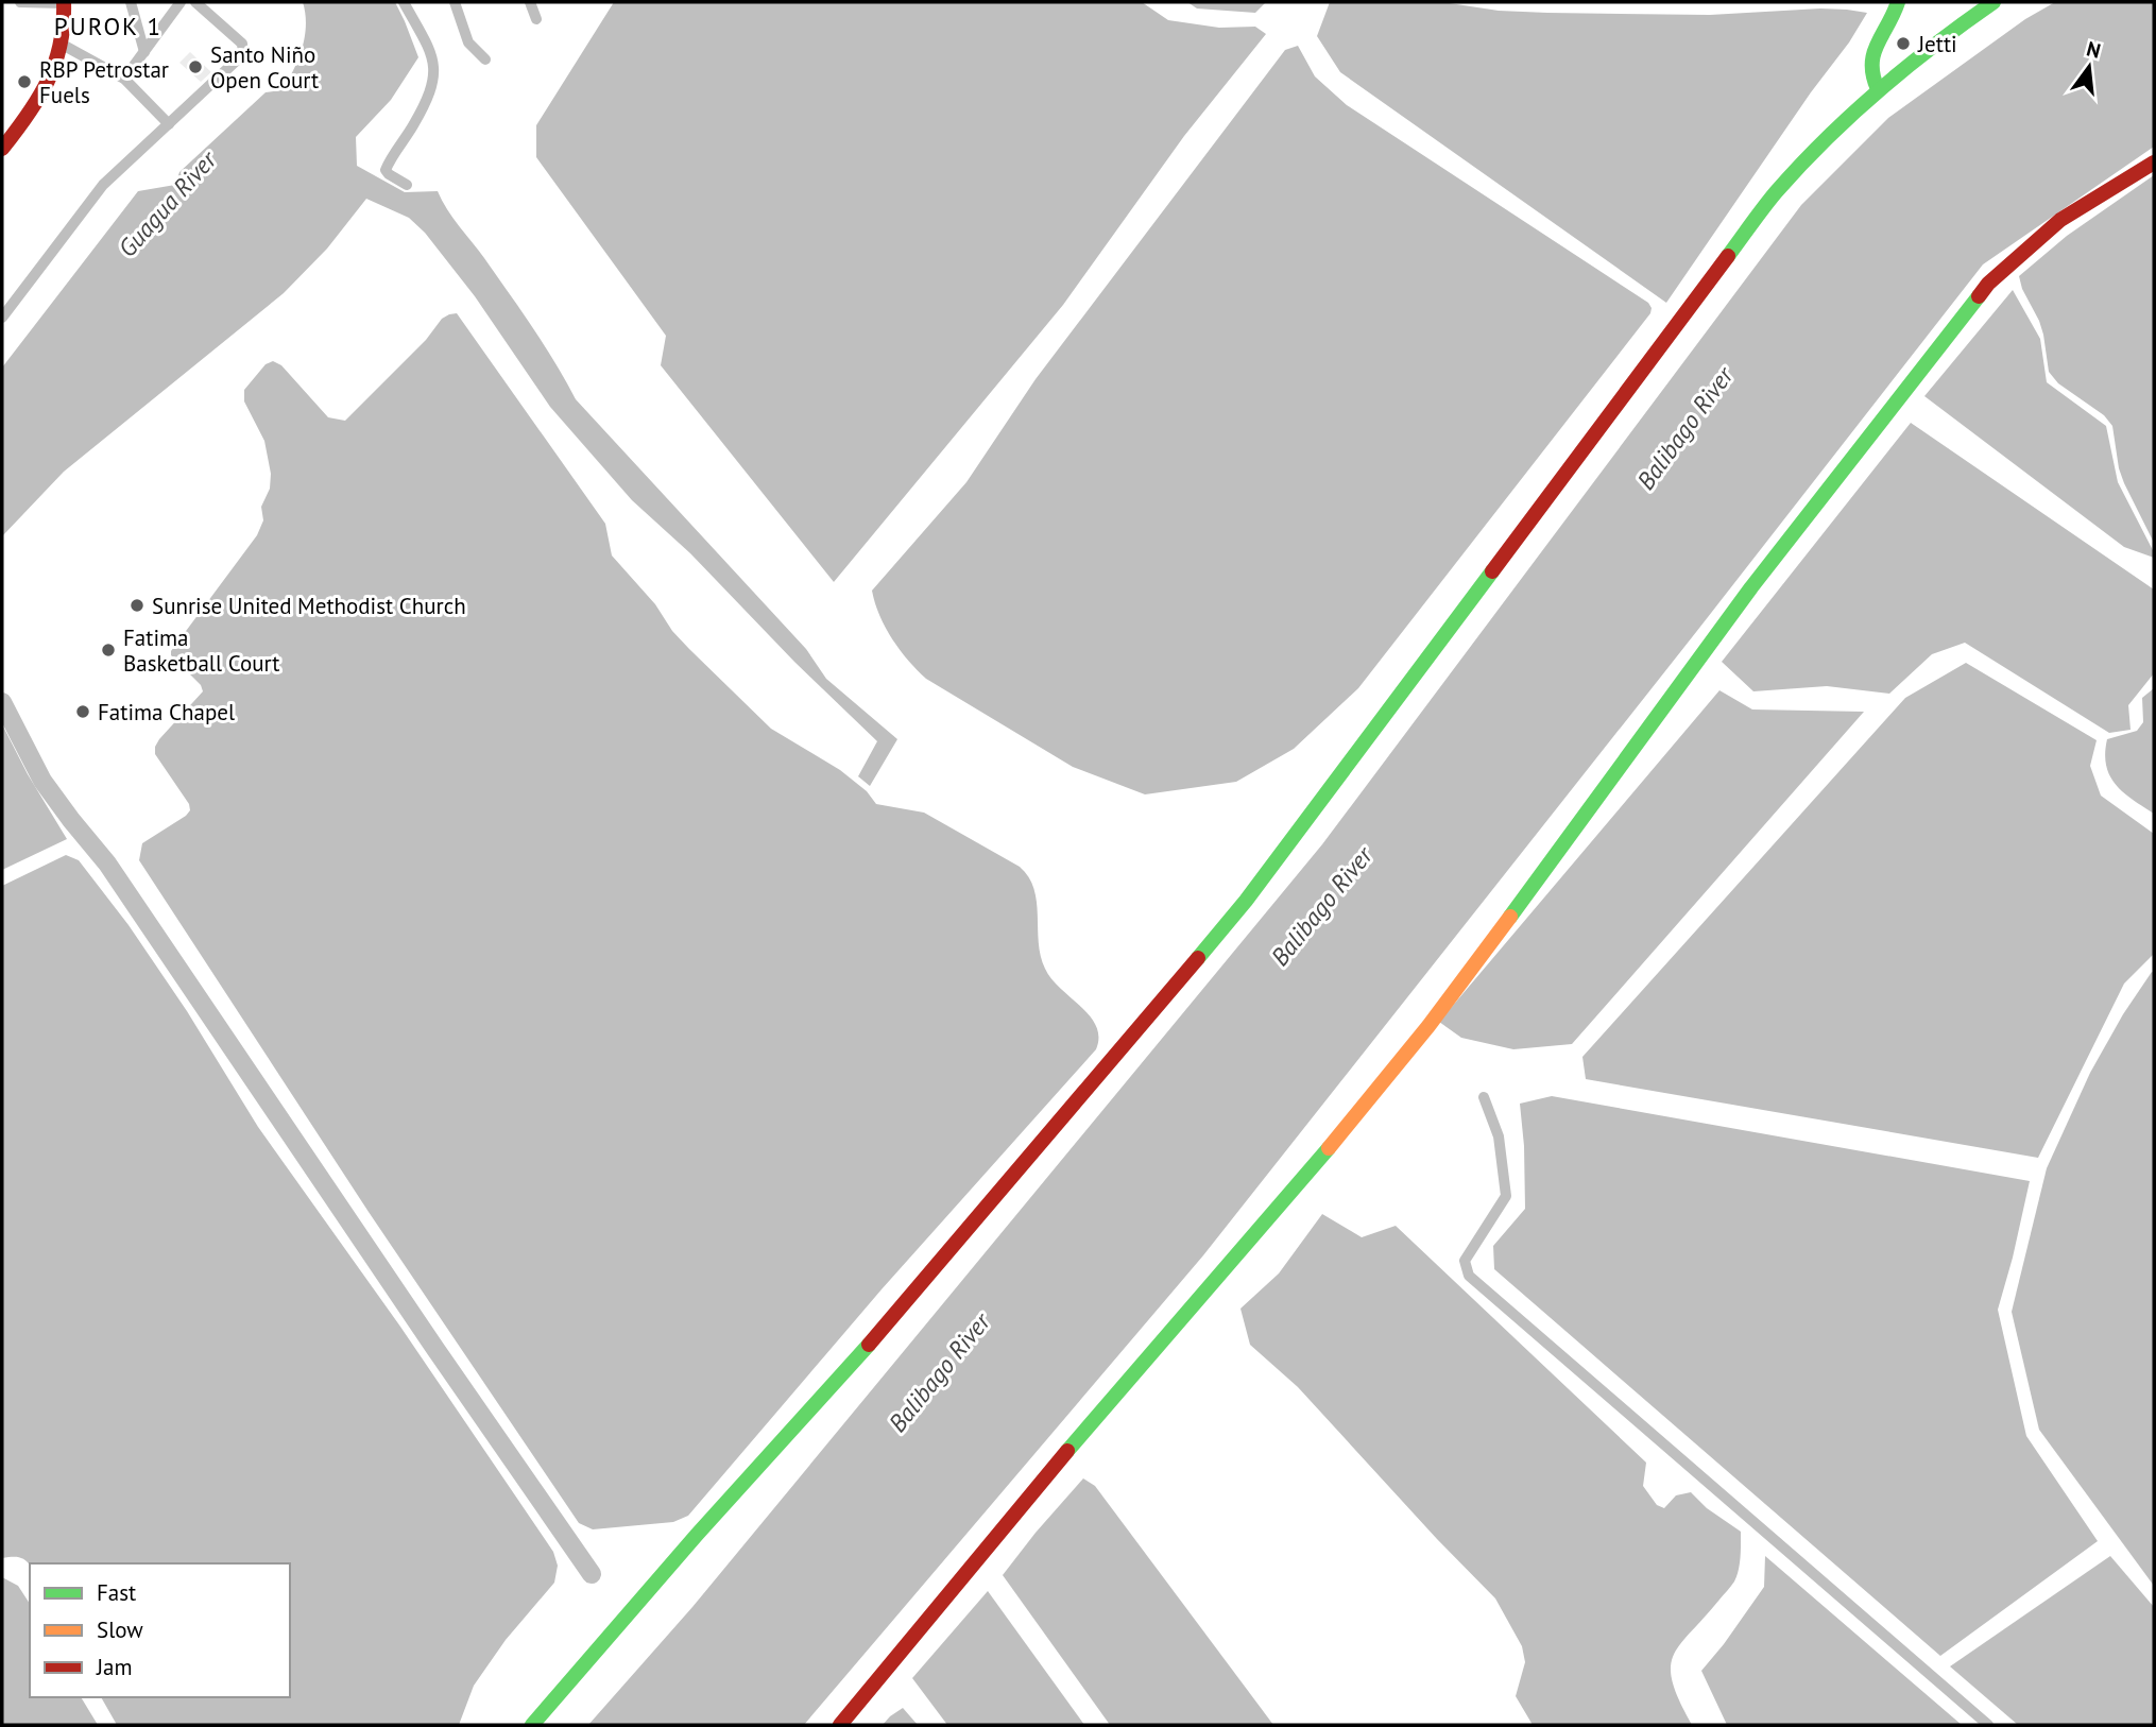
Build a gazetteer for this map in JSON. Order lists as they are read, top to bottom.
{
  "districts": ["PUROK 1"],
  "water": ["Guagua River", "Balibago River"],
  "places": [
    "Jetti",
    "Santo Niño Open Court",
    "RBP Petrostar Fuels",
    "Sunrise United Methodist Church",
    "Fatima Basketball Court",
    "Fatima Chapel"
  ],
  "legend": ["Fast", "Slow", "Jam"],
  "north": "top"
}
